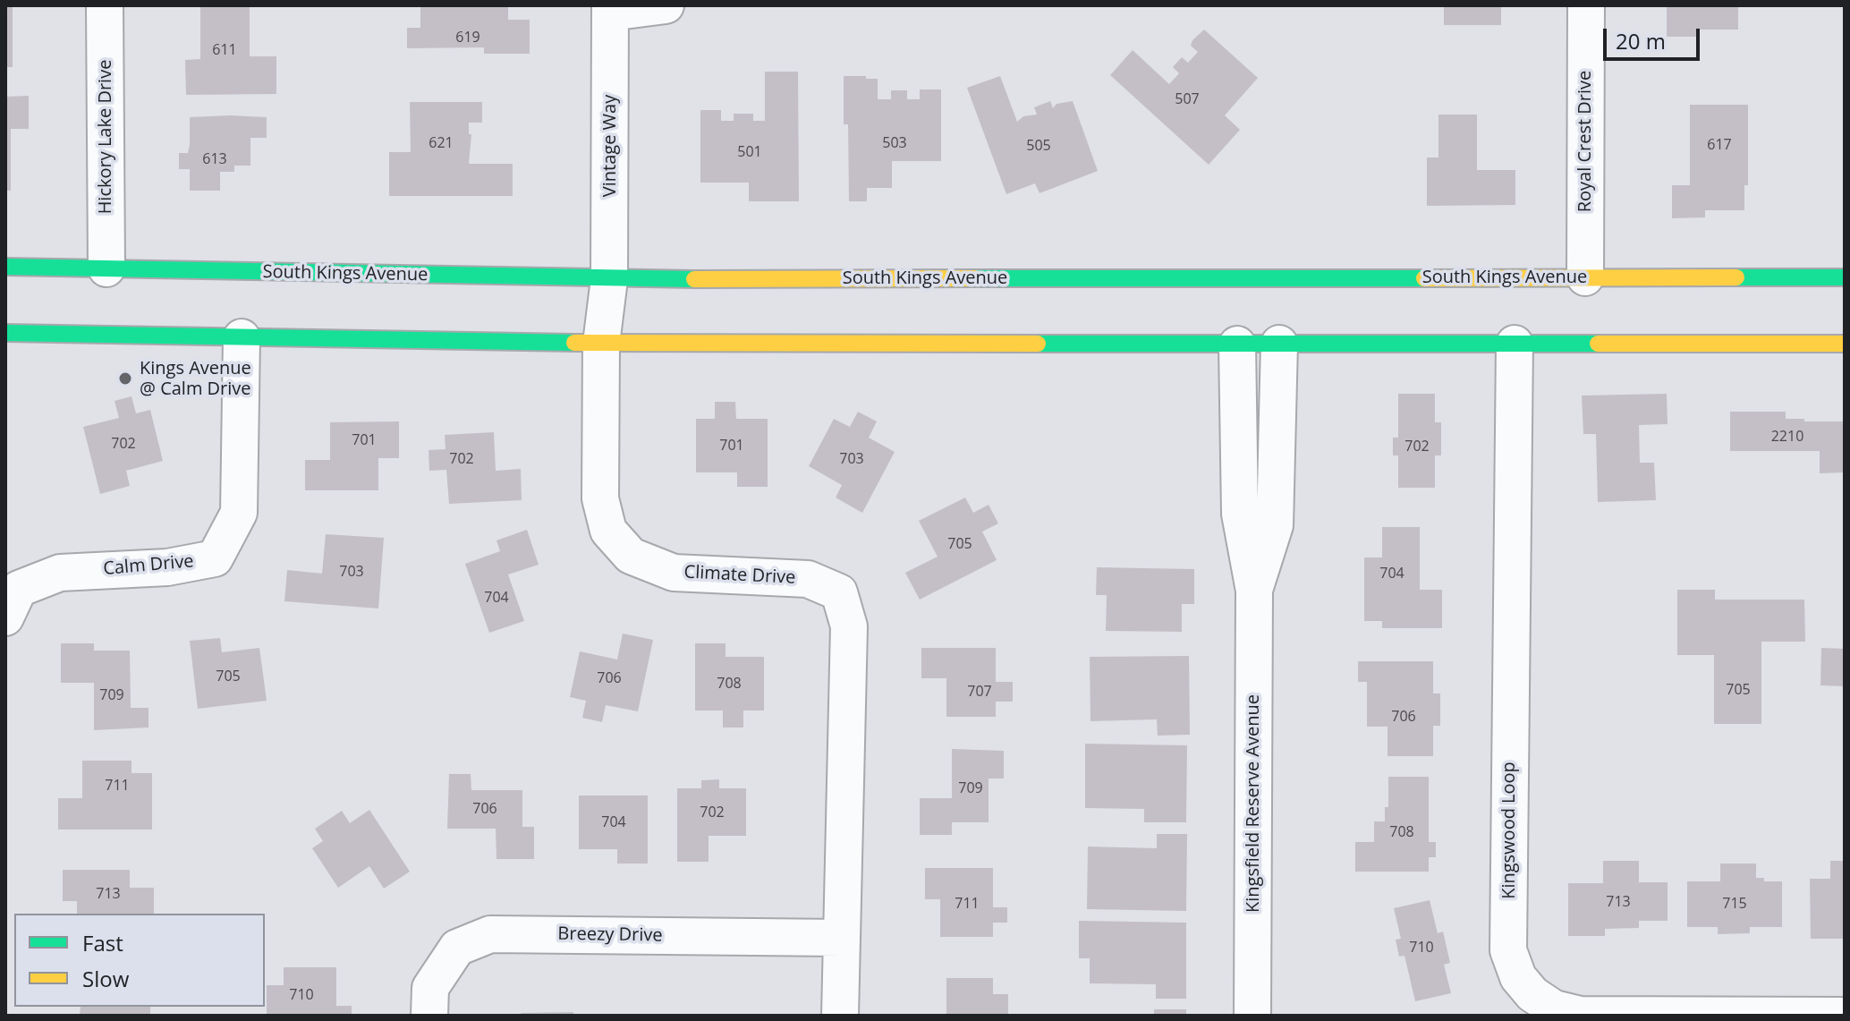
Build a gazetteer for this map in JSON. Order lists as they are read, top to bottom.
{
  "streets": {
    "main road": ["South Kings Avenue"],
    "street": [
      "Hickory Lake Drive",
      "Royal Crest Drive",
      "Vintage Way",
      "Calm Drive",
      "Climate Drive",
      "Kingsfield Reserve Avenue",
      "Kingswood Loop",
      "Breezy Drive"
    ]
  },
  "crossings": [
    ["Hickory Lake Drive", "South Kings Avenue"],
    ["Royal Crest Drive", "South Kings Avenue"],
    ["Vintage Way", "South Kings Avenue"],
    ["Vintage Way", "Climate Drive"],
    ["South Kings Avenue", "Climate Drive"],
    ["Climate Drive", "Breezy Drive"]
  ],
  "places": ["Kings Avenue @ Calm Drive"],
  "house_numbers": [
    "619",
    "611",
    "507",
    "621",
    "503",
    "617",
    "505",
    "501",
    "613",
    "2210",
    "701",
    "702",
    "701",
    "702",
    "702",
    "703",
    "705",
    "703",
    "704",
    "704",
    "705",
    "706",
    "708",
    "705",
    "707",
    "709",
    "706",
    "711",
    "709",
    "706",
    "702",
    "704",
    "708",
    "713",
    "713",
    "711",
    "715",
    "710",
    "710"
  ],
  "legend": ["Fast", "Slow"],
  "scale_bar": "20 m"
}
